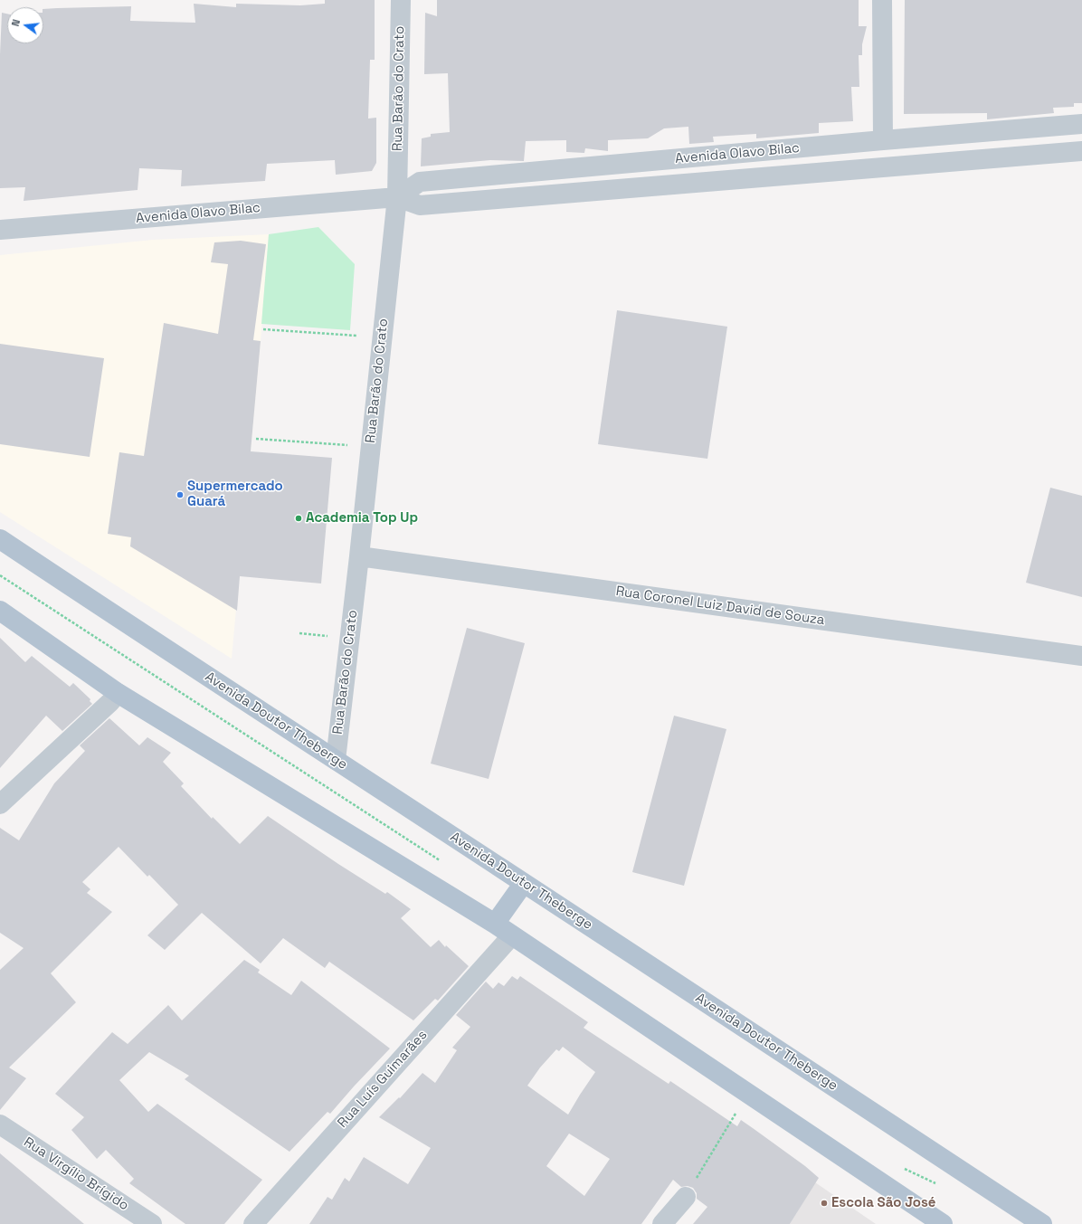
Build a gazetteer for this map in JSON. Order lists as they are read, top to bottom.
{
  "streets": {
    "main road": ["Avenida Doutor Theberge"],
    "street": [
      "Rua Barão do Crato",
      "Avenida Olavo Bilac",
      "Rua Coronel Luiz David de Souza",
      "Rua Luís Guimarães",
      "Rua Virgílio Brígido"
    ]
  },
  "crossings": [
    ["Rua Barão do Crato", "Avenida Olavo Bilac"],
    ["Rua Barão do Crato", "Rua Coronel Luiz David de Souza"],
    ["Rua Barão do Crato", "Avenida Doutor Theberge"]
  ],
  "places": ["Supermercado Guará", "Academia Top Up", "Escola São José"],
  "north": "left"
}
